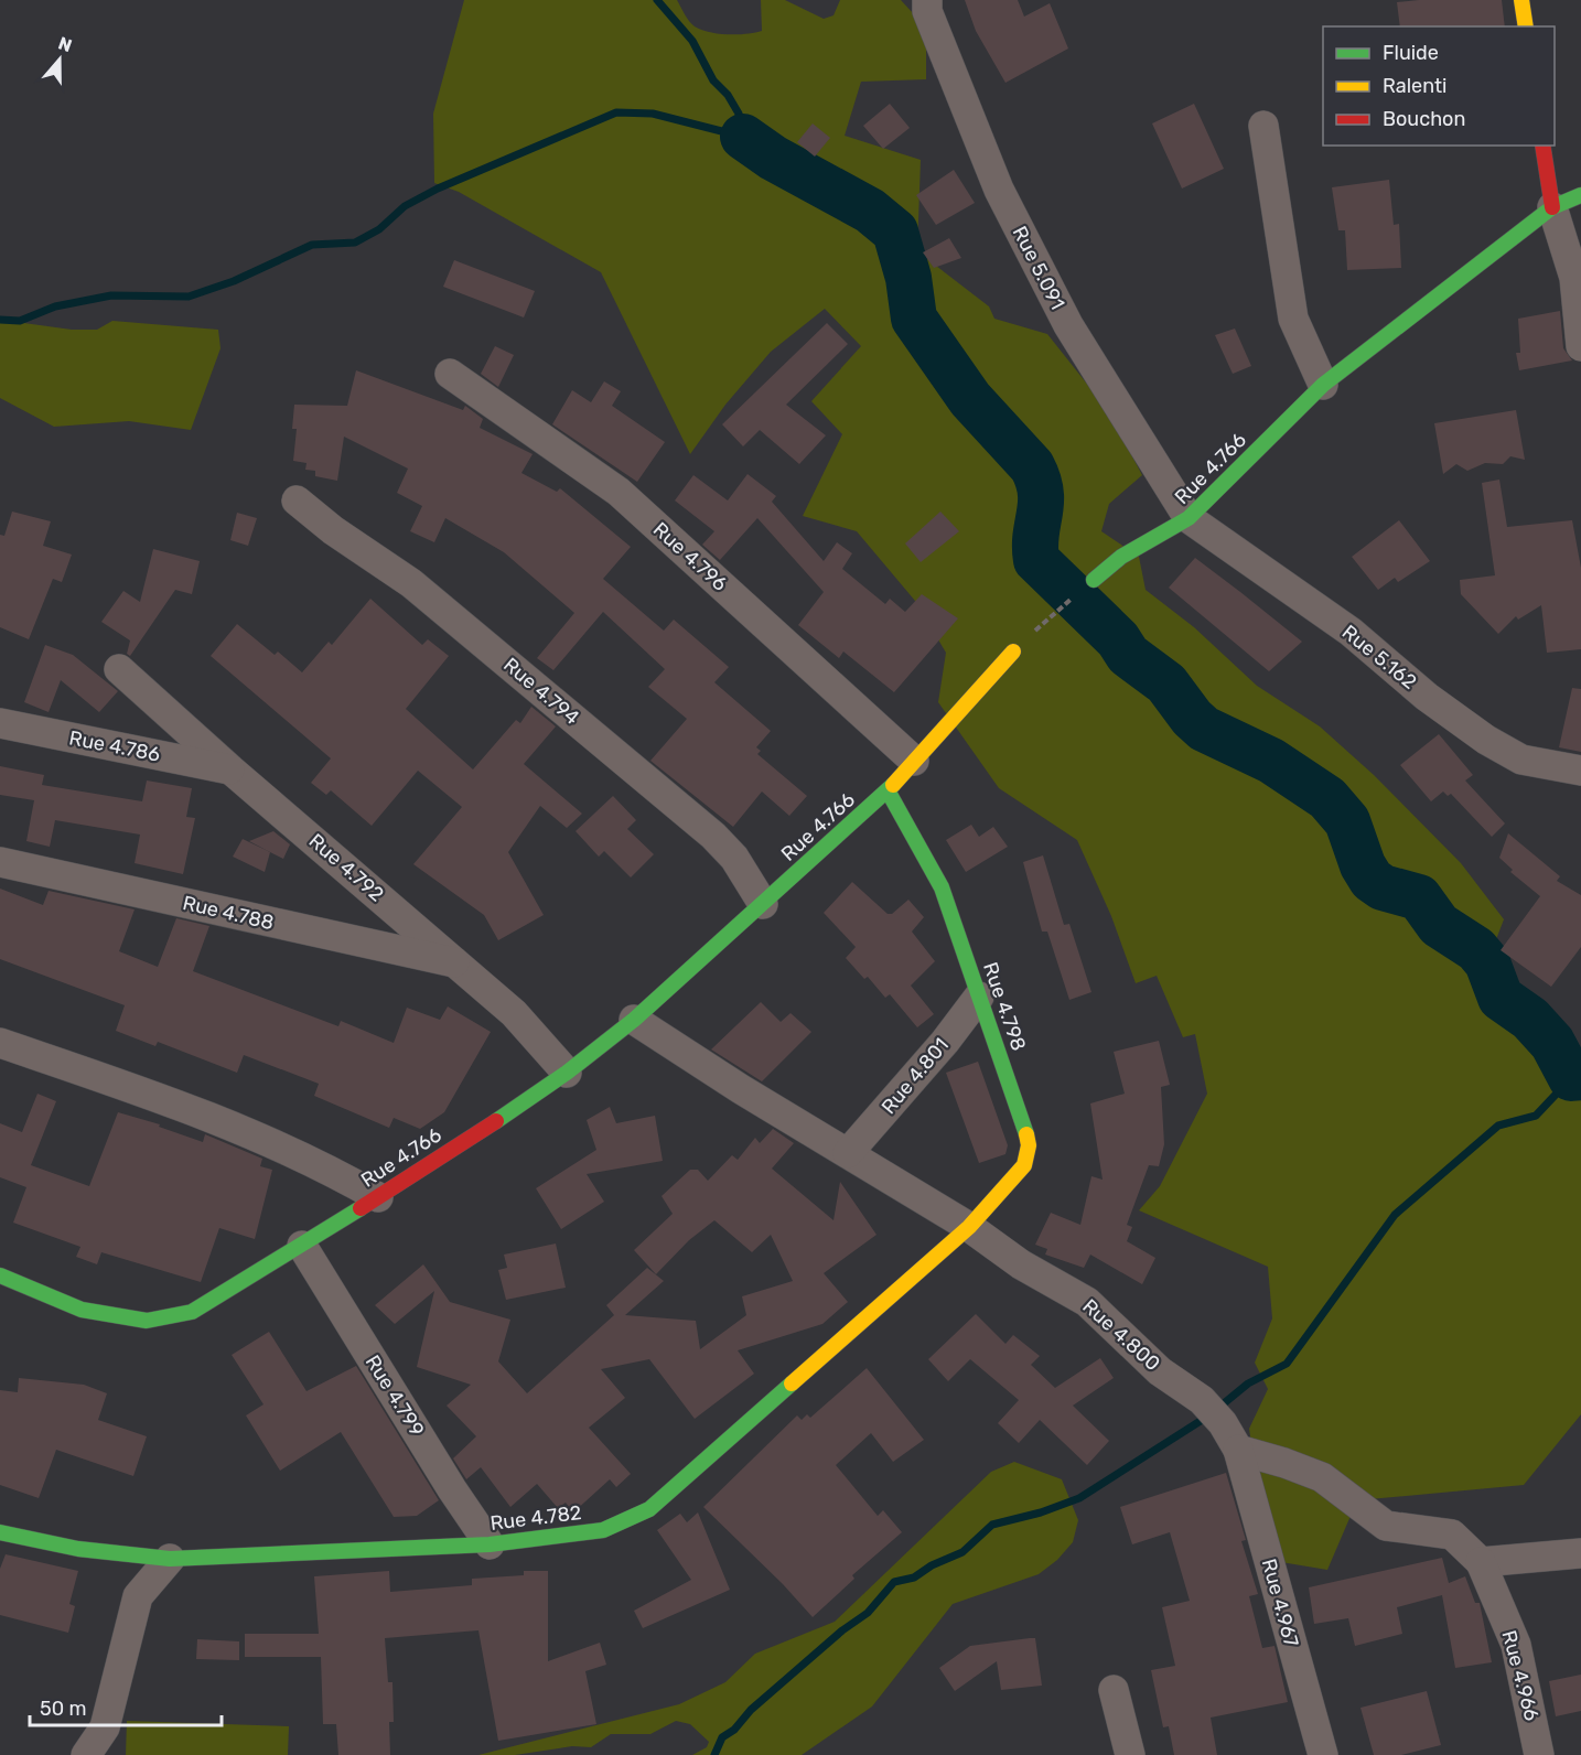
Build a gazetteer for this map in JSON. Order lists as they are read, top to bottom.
{
  "streets": {
    "street": [
      "Rue 5.091",
      "Rue 4.766",
      "Rue 4.796",
      "Rue 5.162",
      "Rue 4.794",
      "Rue 4.786",
      "Rue 4.792",
      "Rue 4.788",
      "Rue 4.798",
      "Rue 4.801",
      "Rue 4.800",
      "Rue 4.799",
      "Rue 4.782",
      "Rue 4.967",
      "Rue 4.966"
    ]
  },
  "crossings": [
    ["Rue 5.091", "Rue 4.766"],
    ["Rue 5.091", "Rue 5.162"],
    ["Rue 4.766", "Rue 4.796"],
    ["Rue 4.766", "Rue 5.162"],
    ["Rue 4.766", "Rue 4.794"],
    ["Rue 4.766", "Rue 4.792"],
    ["Rue 4.766", "Rue 4.798"],
    ["Rue 4.766", "Rue 4.800"],
    ["Rue 4.766", "Rue 4.799"],
    ["Rue 4.786", "Rue 4.792"],
    ["Rue 4.792", "Rue 4.788"],
    ["Rue 4.798", "Rue 4.801"],
    ["Rue 4.798", "Rue 4.800"],
    ["Rue 4.798", "Rue 4.782"],
    ["Rue 4.801", "Rue 4.800"],
    ["Rue 4.800", "Rue 4.782"],
    ["Rue 4.800", "Rue 4.967"],
    ["Rue 4.799", "Rue 4.782"]
  ],
  "legend": ["Fluide", "Ralenti", "Bouchon"],
  "scale_bar": "50 m",
  "north": "top"
}
